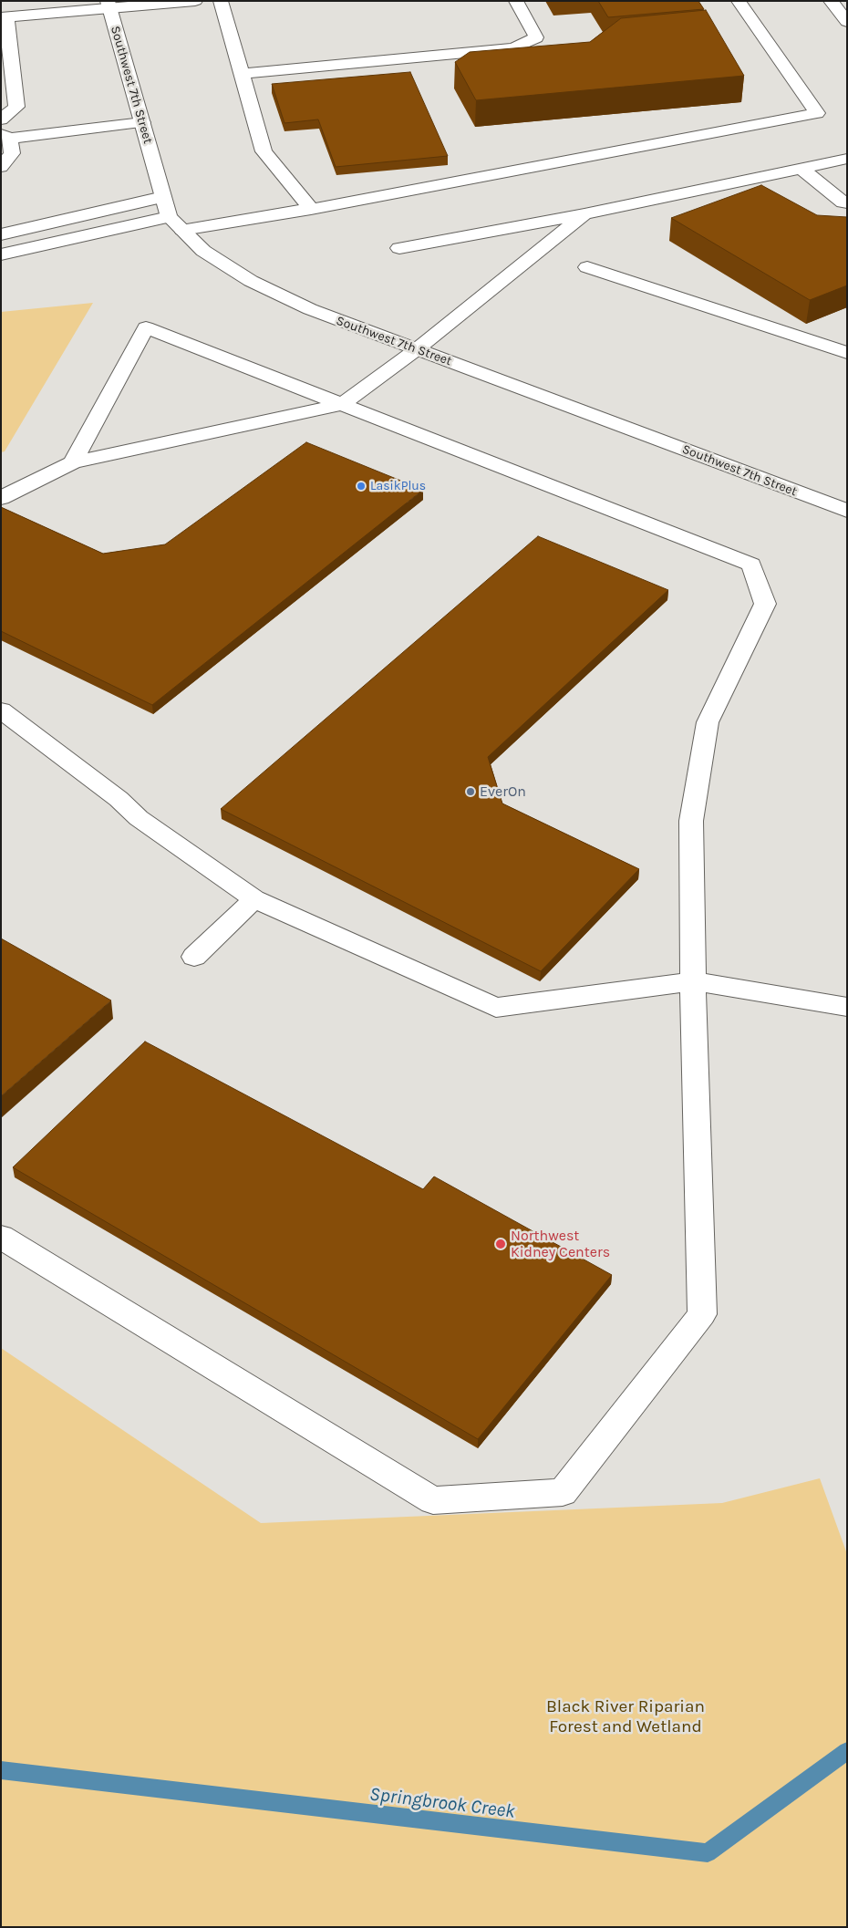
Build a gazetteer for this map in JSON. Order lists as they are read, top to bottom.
{
  "streets": {
    "street": ["Southwest 7th Street"]
  },
  "water": ["Springbrook Creek"],
  "parks": ["Black River Riparian Forest and Wetland"],
  "places": ["LasikPlus", "EverOn", "Northwest Kidney Centers"]
}
